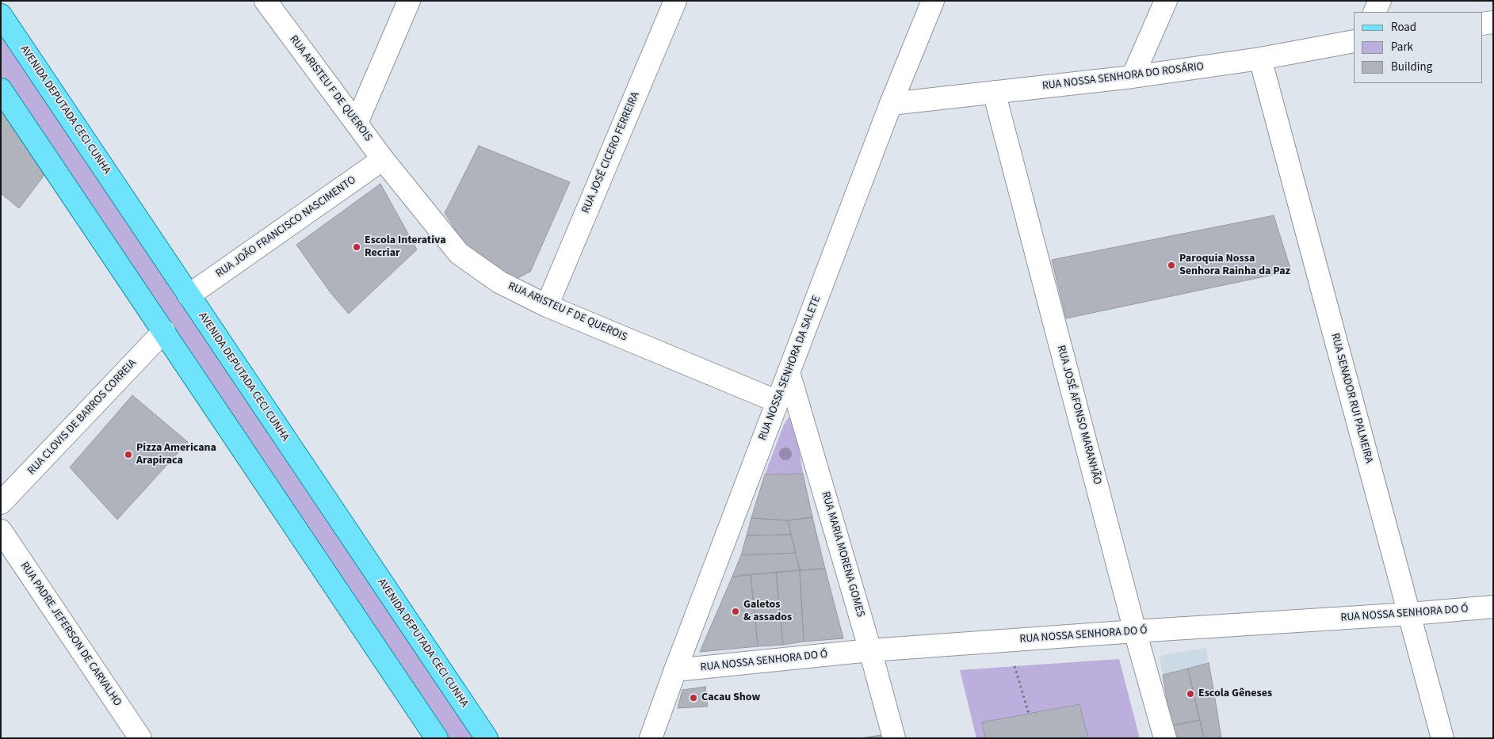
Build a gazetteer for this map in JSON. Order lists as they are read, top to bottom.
{
  "streets": {
    "main road": ["AVENIDA DEPUTADA CECI CUNHA"],
    "street": [
      "RUA NOSSA SENHORA DO ROSÁRIO",
      "RUA ARISTEU F DE QUEROIS",
      "RUA JOSÉ CICERO FERREIRA",
      "RUA JOÃO FRANCISCO NASCIMENTO",
      "RUA NOSSA SENHORA DA SALETE",
      "RUA SENADOR RUI PALMEIRA",
      "RUA JOSÉ AFONSO MARANHÃO",
      "RUA CLOVIS DE BARROS CORREIA",
      "RUA MARIA MORENA GOMES",
      "RUA NOSSA SENHORA DO Ó",
      "RUA PADRE JEFERSON DE CARVALHO"
    ]
  },
  "crossings": [
    ["RUA NOSSA SENHORA DO ROSÁRIO", "RUA NOSSA SENHORA DA SALETE"],
    ["RUA NOSSA SENHORA DO ROSÁRIO", "RUA SENADOR RUI PALMEIRA"],
    ["RUA NOSSA SENHORA DO ROSÁRIO", "RUA JOSÉ AFONSO MARANHÃO"],
    ["RUA ARISTEU F DE QUEROIS", "RUA JOSÉ CICERO FERREIRA"],
    ["RUA ARISTEU F DE QUEROIS", "RUA JOÃO FRANCISCO NASCIMENTO"],
    ["RUA ARISTEU F DE QUEROIS", "RUA NOSSA SENHORA DA SALETE"],
    ["AVENIDA DEPUTADA CECI CUNHA", "RUA JOÃO FRANCISCO NASCIMENTO"],
    ["RUA NOSSA SENHORA DA SALETE", "RUA MARIA MORENA GOMES"],
    ["RUA NOSSA SENHORA DA SALETE", "RUA NOSSA SENHORA DO Ó"],
    ["RUA SENADOR RUI PALMEIRA", "RUA NOSSA SENHORA DO Ó"],
    ["RUA JOSÉ AFONSO MARANHÃO", "RUA NOSSA SENHORA DO Ó"],
    ["RUA MARIA MORENA GOMES", "RUA NOSSA SENHORA DO Ó"]
  ],
  "places": [
    "Escola Interativa Recriar",
    "Paroquia Nossa Senhora Rainha da Paz",
    "Pizza Americana Arapiraca",
    "Galetos & assados",
    "Escola Gêneses",
    "Cacau Show"
  ],
  "legend": ["Road", "Park", "Building"]
}
